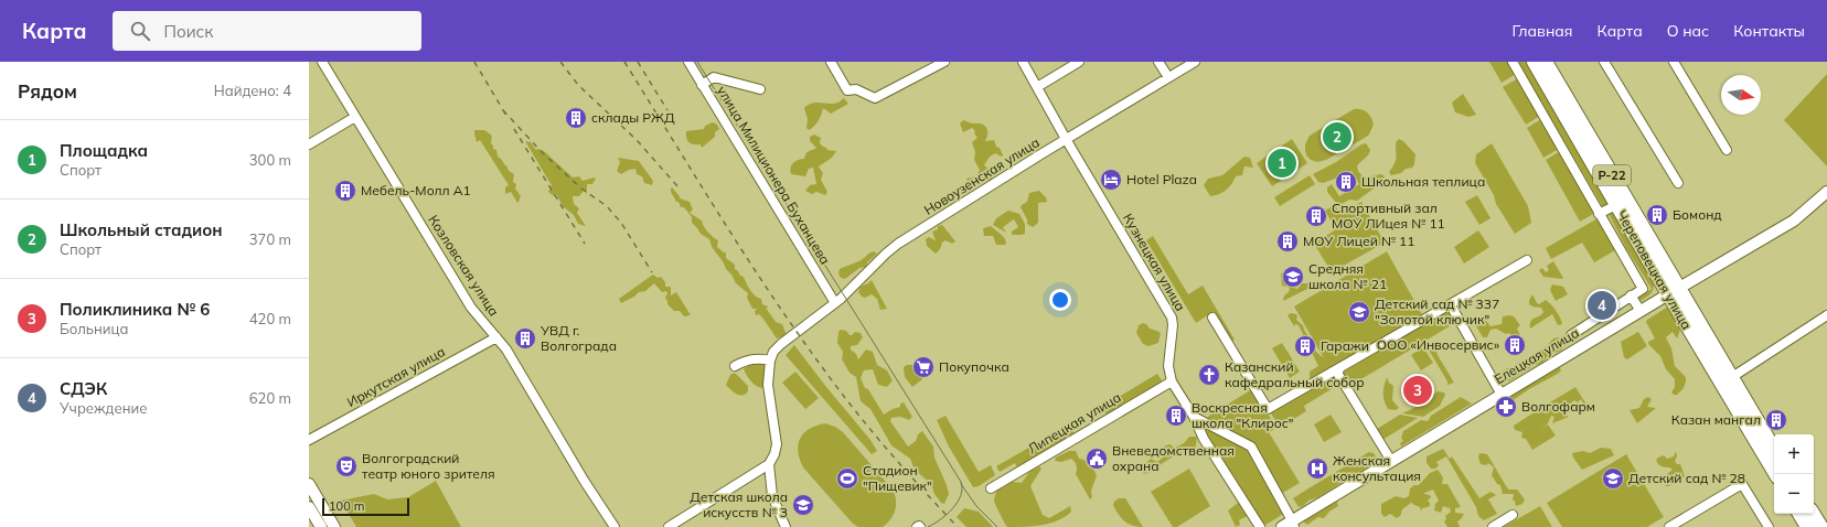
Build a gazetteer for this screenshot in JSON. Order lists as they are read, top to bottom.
{
  "streets": {
    "highway": ["Р-22", "Череповецкая улица"],
    "main road": ["Елецкая улица"],
    "street": [
      "улица Милиционера Буханцева",
      "Новоузенская улица",
      "Кузнецкая улица",
      "Козловская улица",
      "Иркутская улица",
      "Липецкая улица"
    ]
  },
  "crossings": [
    ["улица Милиционера Буханцева", "Новоузенская улица"],
    ["Новоузенская улица", "Кузнецкая улица"],
    ["Кузнецкая улица", "Липецкая улица"],
    ["Козловская улица", "Иркутская улица"],
    ["Череповецкая улица", "Елецкая улица"]
  ],
  "places": {
    "building": [
      "склады РЖД",
      "Школьная теплица",
      "Мебель-Молл А1",
      "Бомонд",
      "Спортивный зал МОУ ЛИцея № 11",
      "МОУ Лицей № 11",
      "УВД г. Волгограда",
      "ООО «Инвосервис»",
      "Гаражи",
      "Воскресная школа \"Клирос\"",
      "Казан мангал"
    ],
    "hotel": ["Hotel Plaza"],
    "school or university": [
      "Средняя школа № 21",
      "Детский сад № 337 \"Золотой ключик\"",
      "Детский сад № 28",
      "Детская школа искусств № 3"
    ],
    "supermarket": ["Покупочка"],
    "church": ["Казанский кафедральный собор"],
    "pharmacy": ["Волгофарм"],
    "public building": ["Вневедомственная охрана"],
    "theatre": ["Волгоградский театр юного зрителя"],
    "hospital": ["Женская консультация"],
    "sports": ["Стадион \"Пищевик\""]
  },
  "scale_bar": "100 m",
  "north": "right",
  "page": {
    "header": "Карта",
    "search": "Поиск",
    "nav": [
      "Главная",
      "Карта",
      "О нас",
      "Контакты"
    ],
    "heading": ["Рядом", "Найдено: 4"],
    "list": [
      {
        "mark": "1",
        "name": "Площадка",
        "note": "Спорт",
        "value": "300 m"
      },
      {
        "mark": "2",
        "name": "Школьный стадион",
        "note": "Спорт",
        "value": "370 m"
      },
      {
        "mark": "3",
        "name": "Поликлиника № 6",
        "note": "Больница",
        "value": "420 m"
      },
      {
        "mark": "4",
        "name": "СДЭК",
        "note": "Учреждение",
        "value": "620 m"
      }
    ],
    "pins": [
      "2",
      "1",
      "4",
      "3"
    ],
    "map_buttons": ["+", "−"],
    "scale": "100 m"
  }
}
